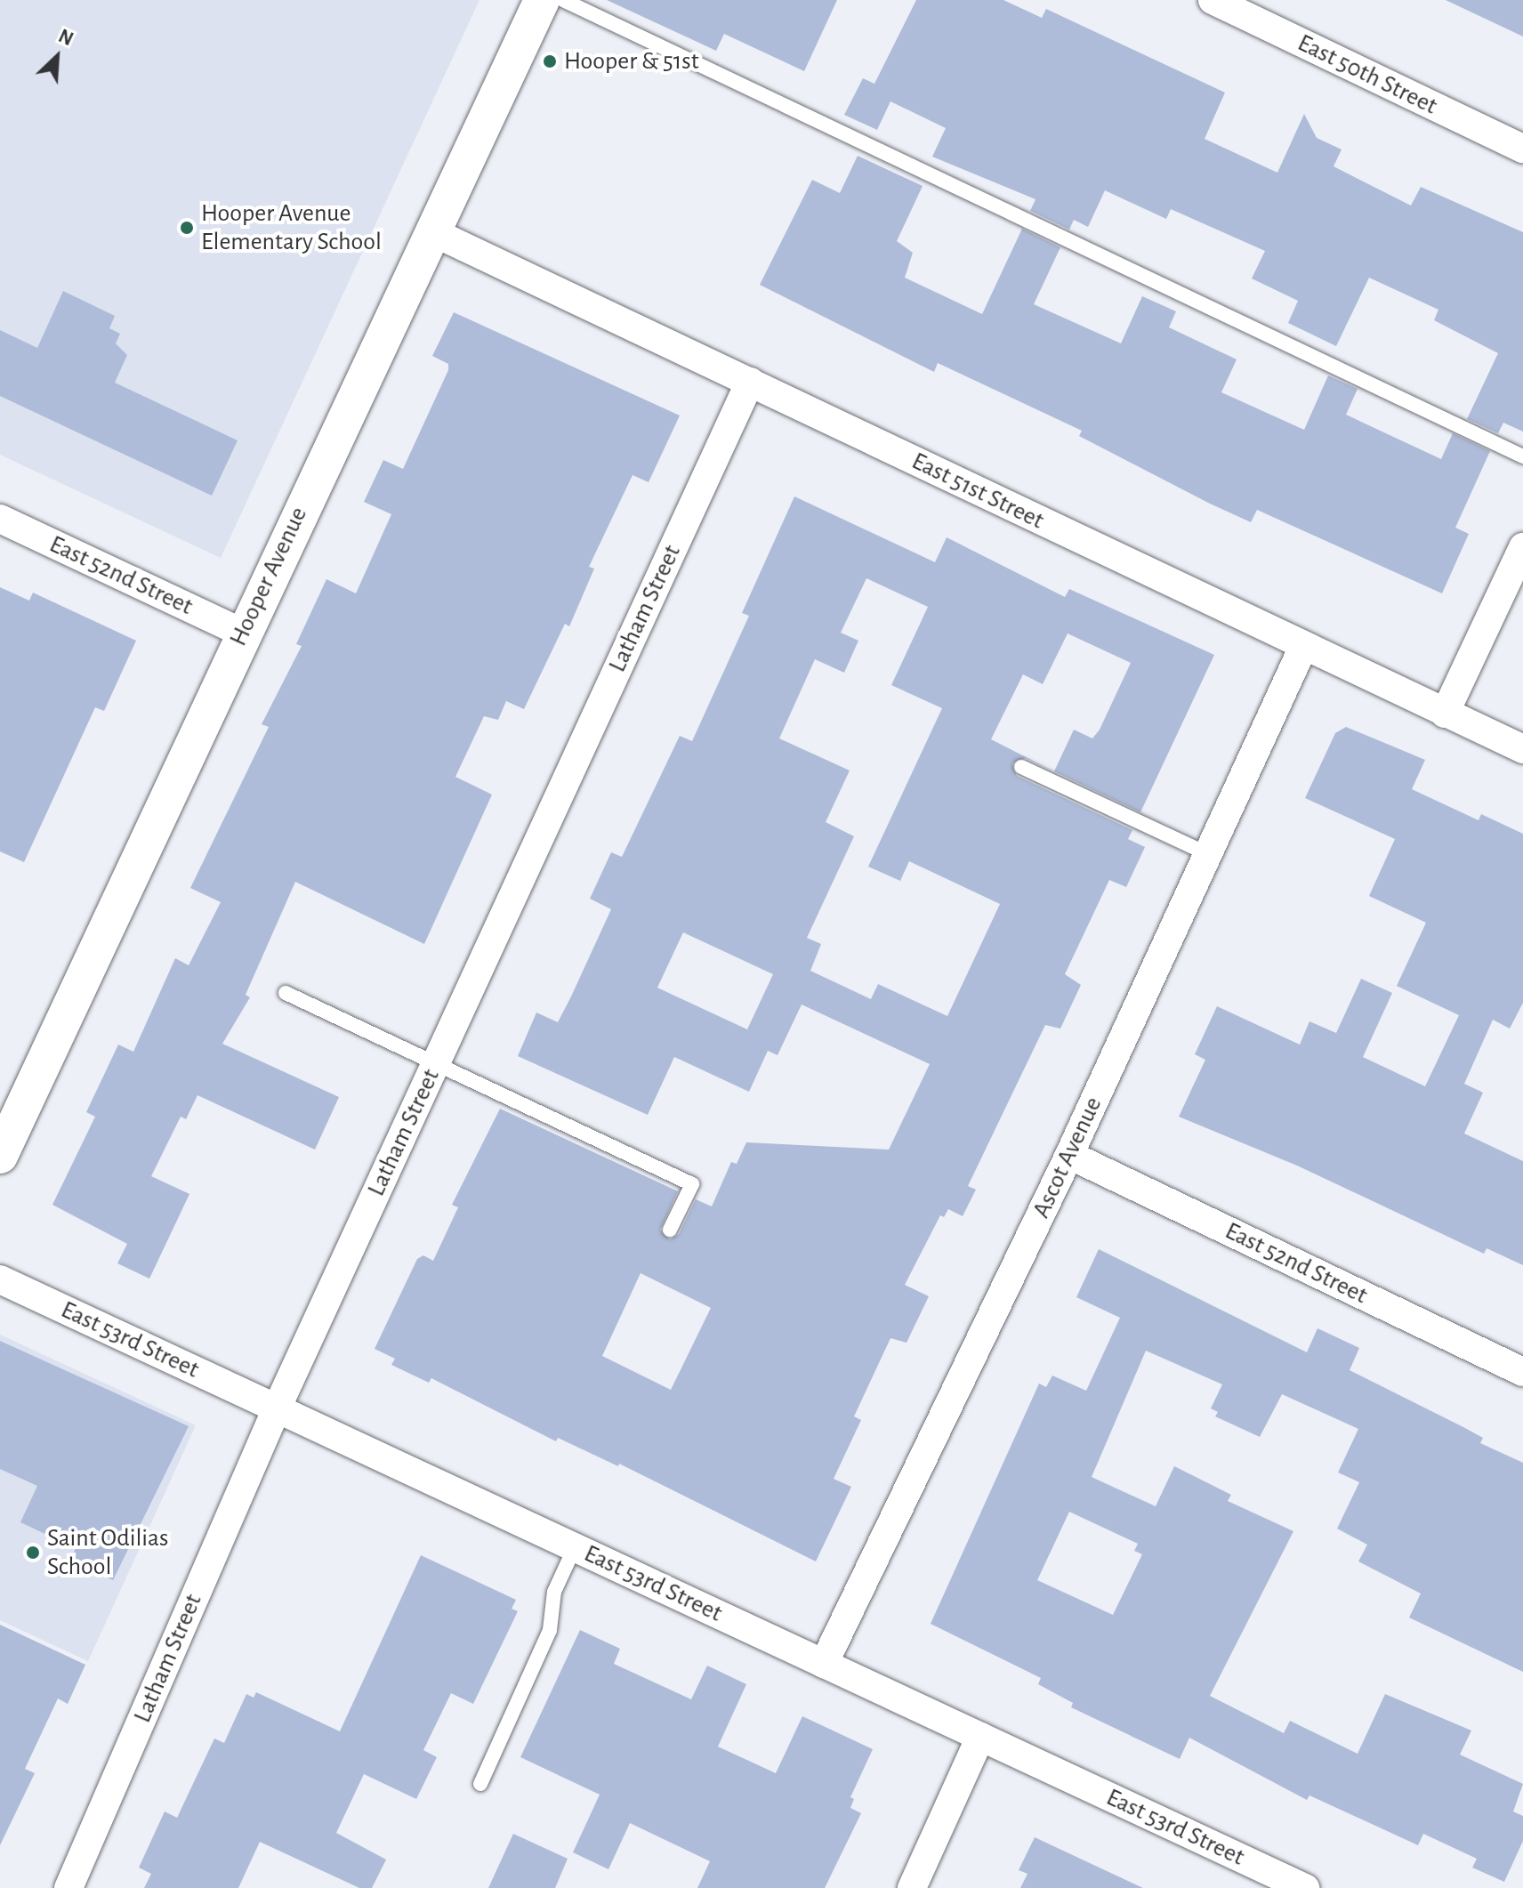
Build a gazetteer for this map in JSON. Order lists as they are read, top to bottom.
{
  "streets": {
    "street": [
      "East 50th Street",
      "East 51st Street",
      "East 52nd Street",
      "Hooper Avenue",
      "Latham Street",
      "Ascot Avenue",
      "East 53rd Street"
    ]
  },
  "crossings": [
    ["East 51st Street", "Hooper Avenue"],
    ["East 51st Street", "Latham Street"],
    ["East 51st Street", "Ascot Avenue"],
    ["East 52nd Street", "Hooper Avenue"],
    ["East 52nd Street", "Ascot Avenue"],
    ["Latham Street", "East 53rd Street"],
    ["Ascot Avenue", "East 53rd Street"]
  ],
  "places": ["Hooper & 51st", "Hooper Avenue Elementary School", "Saint Odilias School"],
  "north": "top right"
}
